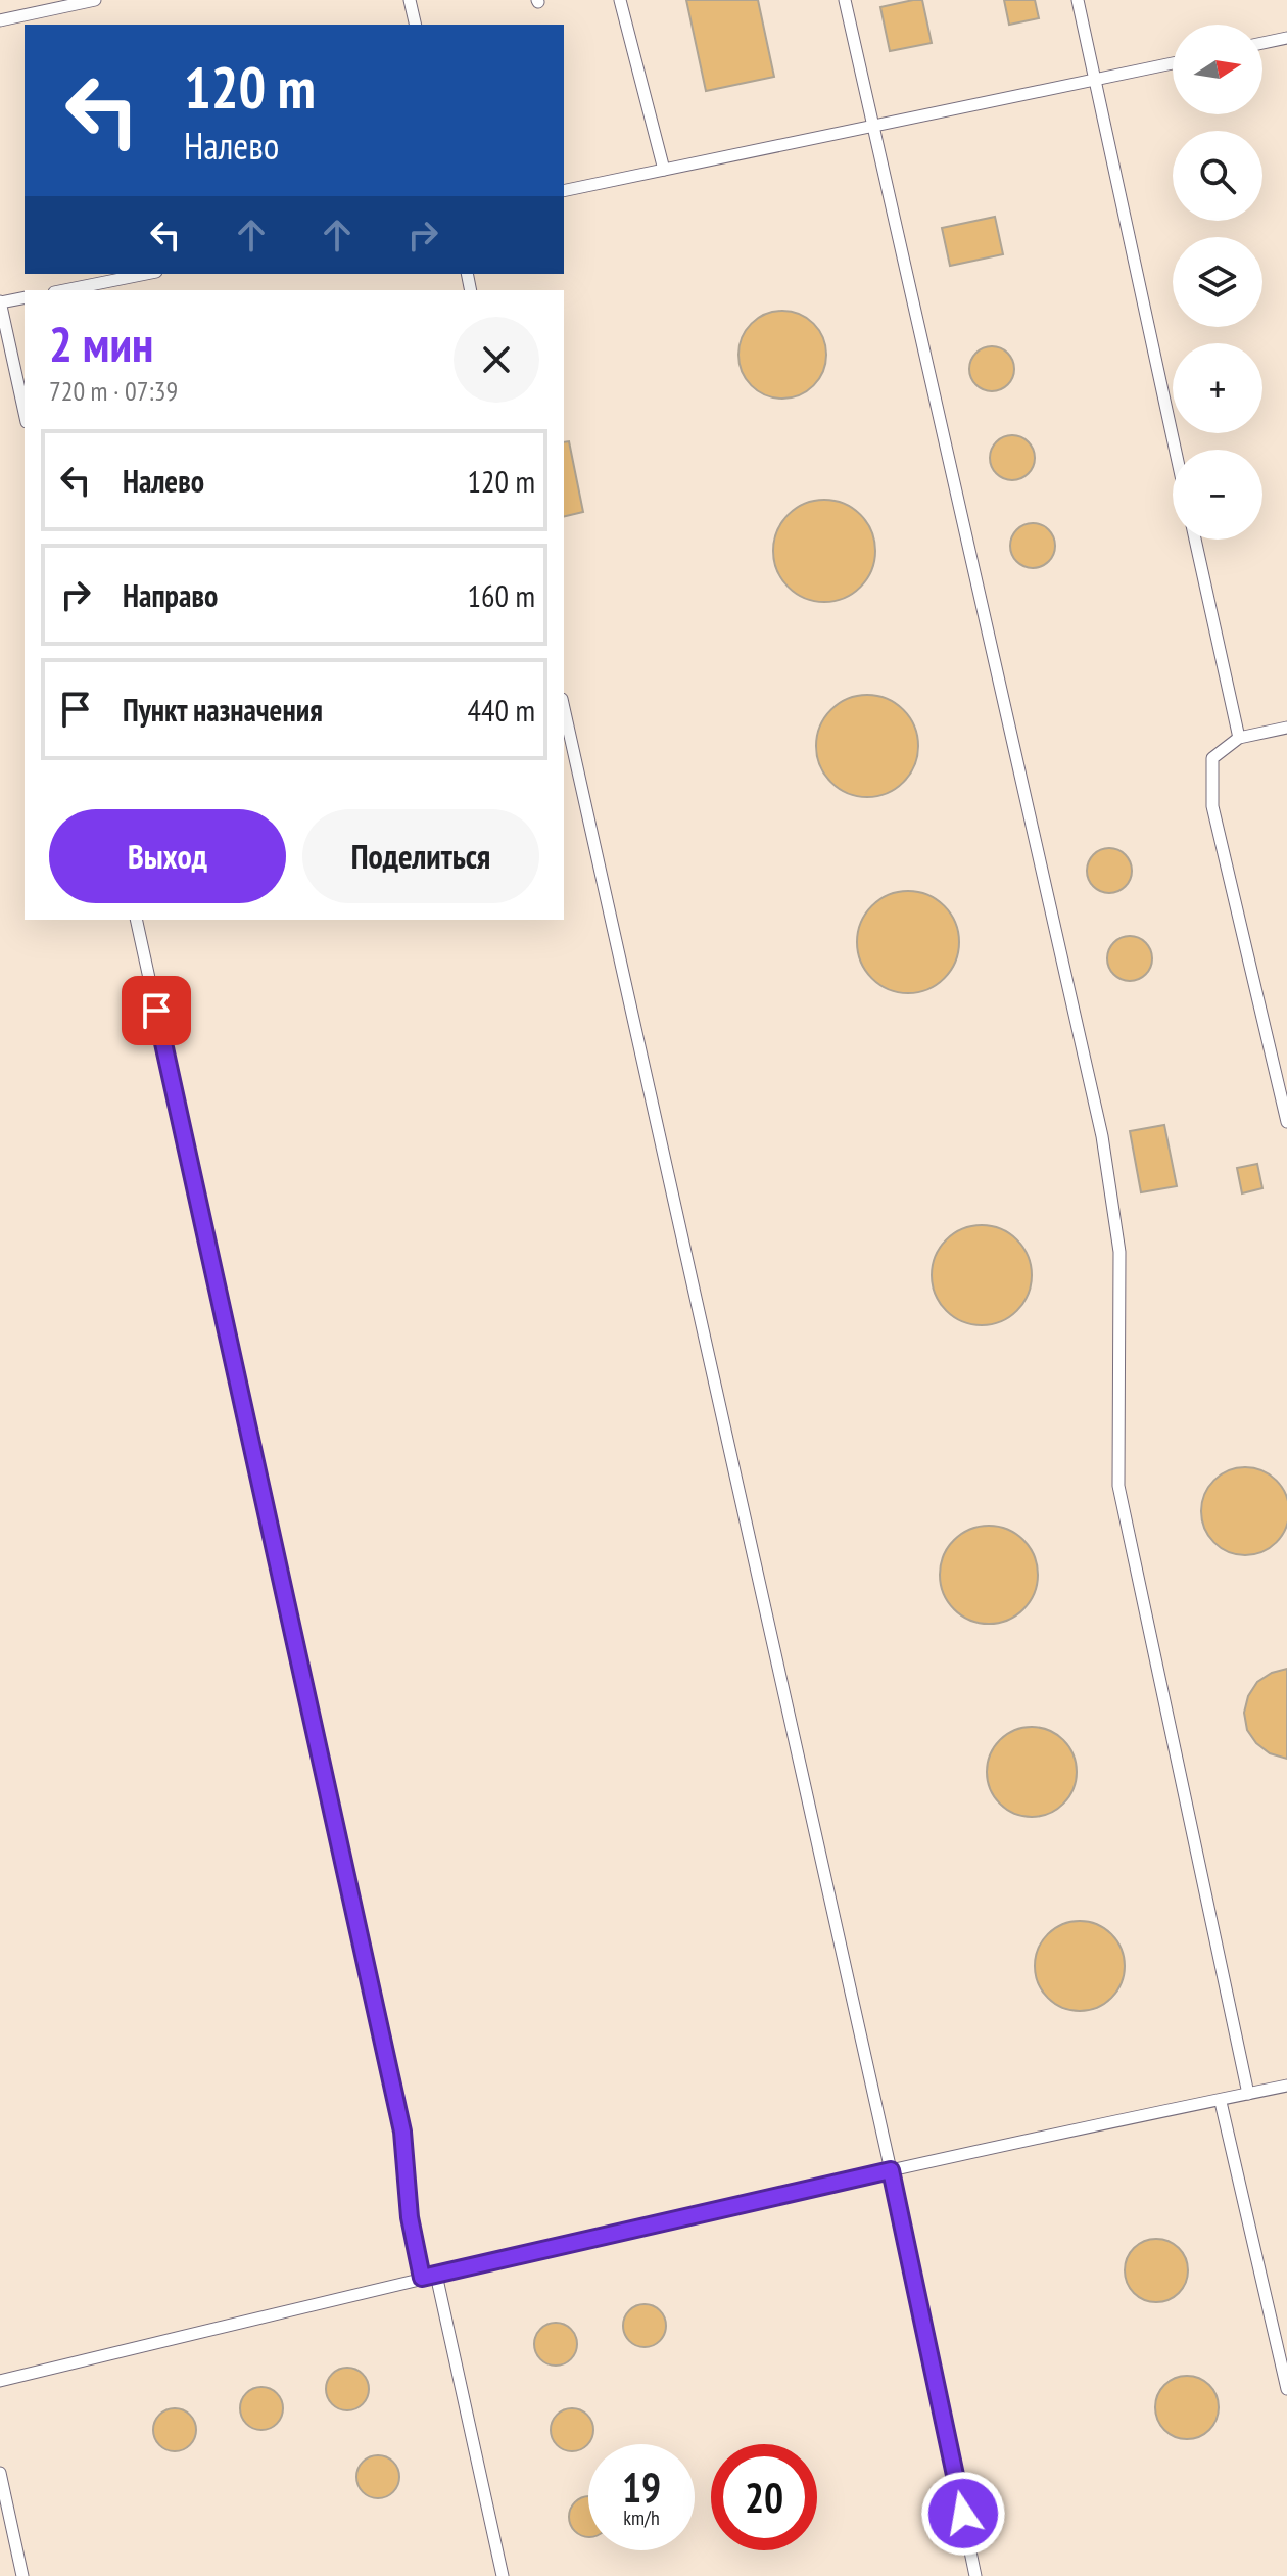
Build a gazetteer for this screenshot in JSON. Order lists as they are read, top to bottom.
{
  "north": "right",
  "page": {
    "map_buttons": ["+", "−"],
    "turn": ["120 m", "Налево"],
    "heading": ["2 мин", "720 m · 07:39"],
    "list": [
      {
        "name": "Налево",
        "value": "120 m"
      },
      {
        "name": "Направо",
        "value": "160 m"
      },
      {
        "name": "Пункт назначения",
        "value": "440 m"
      }
    ],
    "buttons": ["Выход", "Поделиться"],
    "speed": "19 km/h",
    "limit": "20"
  }
}
